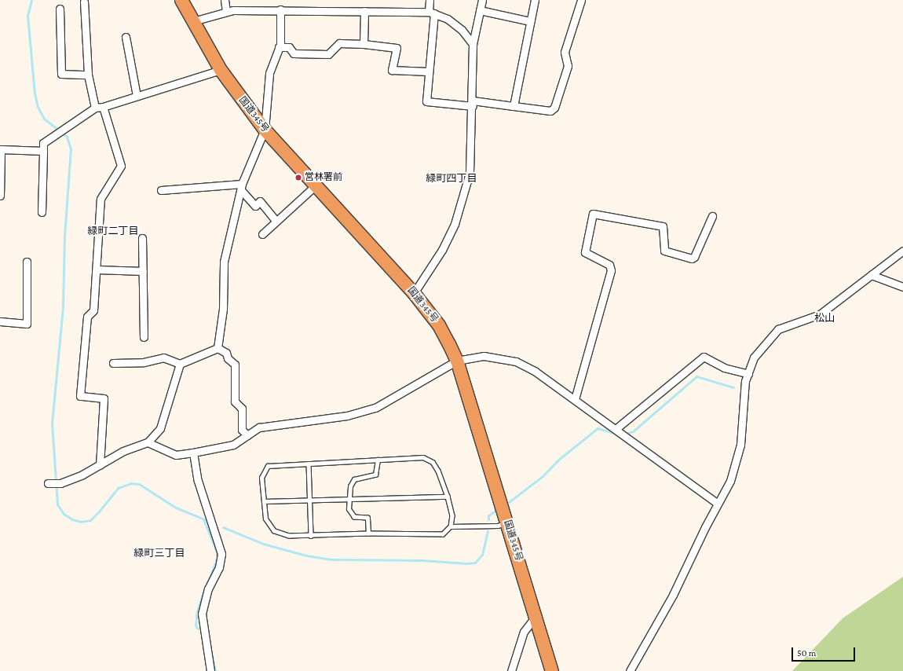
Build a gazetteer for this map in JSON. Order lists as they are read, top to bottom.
{
  "streets": {
    "highway": ["国道345号"]
  },
  "districts": [
    "緑町四丁目",
    "緑町二丁目",
    "松山",
    "緑町三丁目"
  ],
  "places": ["営林署前"],
  "scale_bar": "50 m"
}
